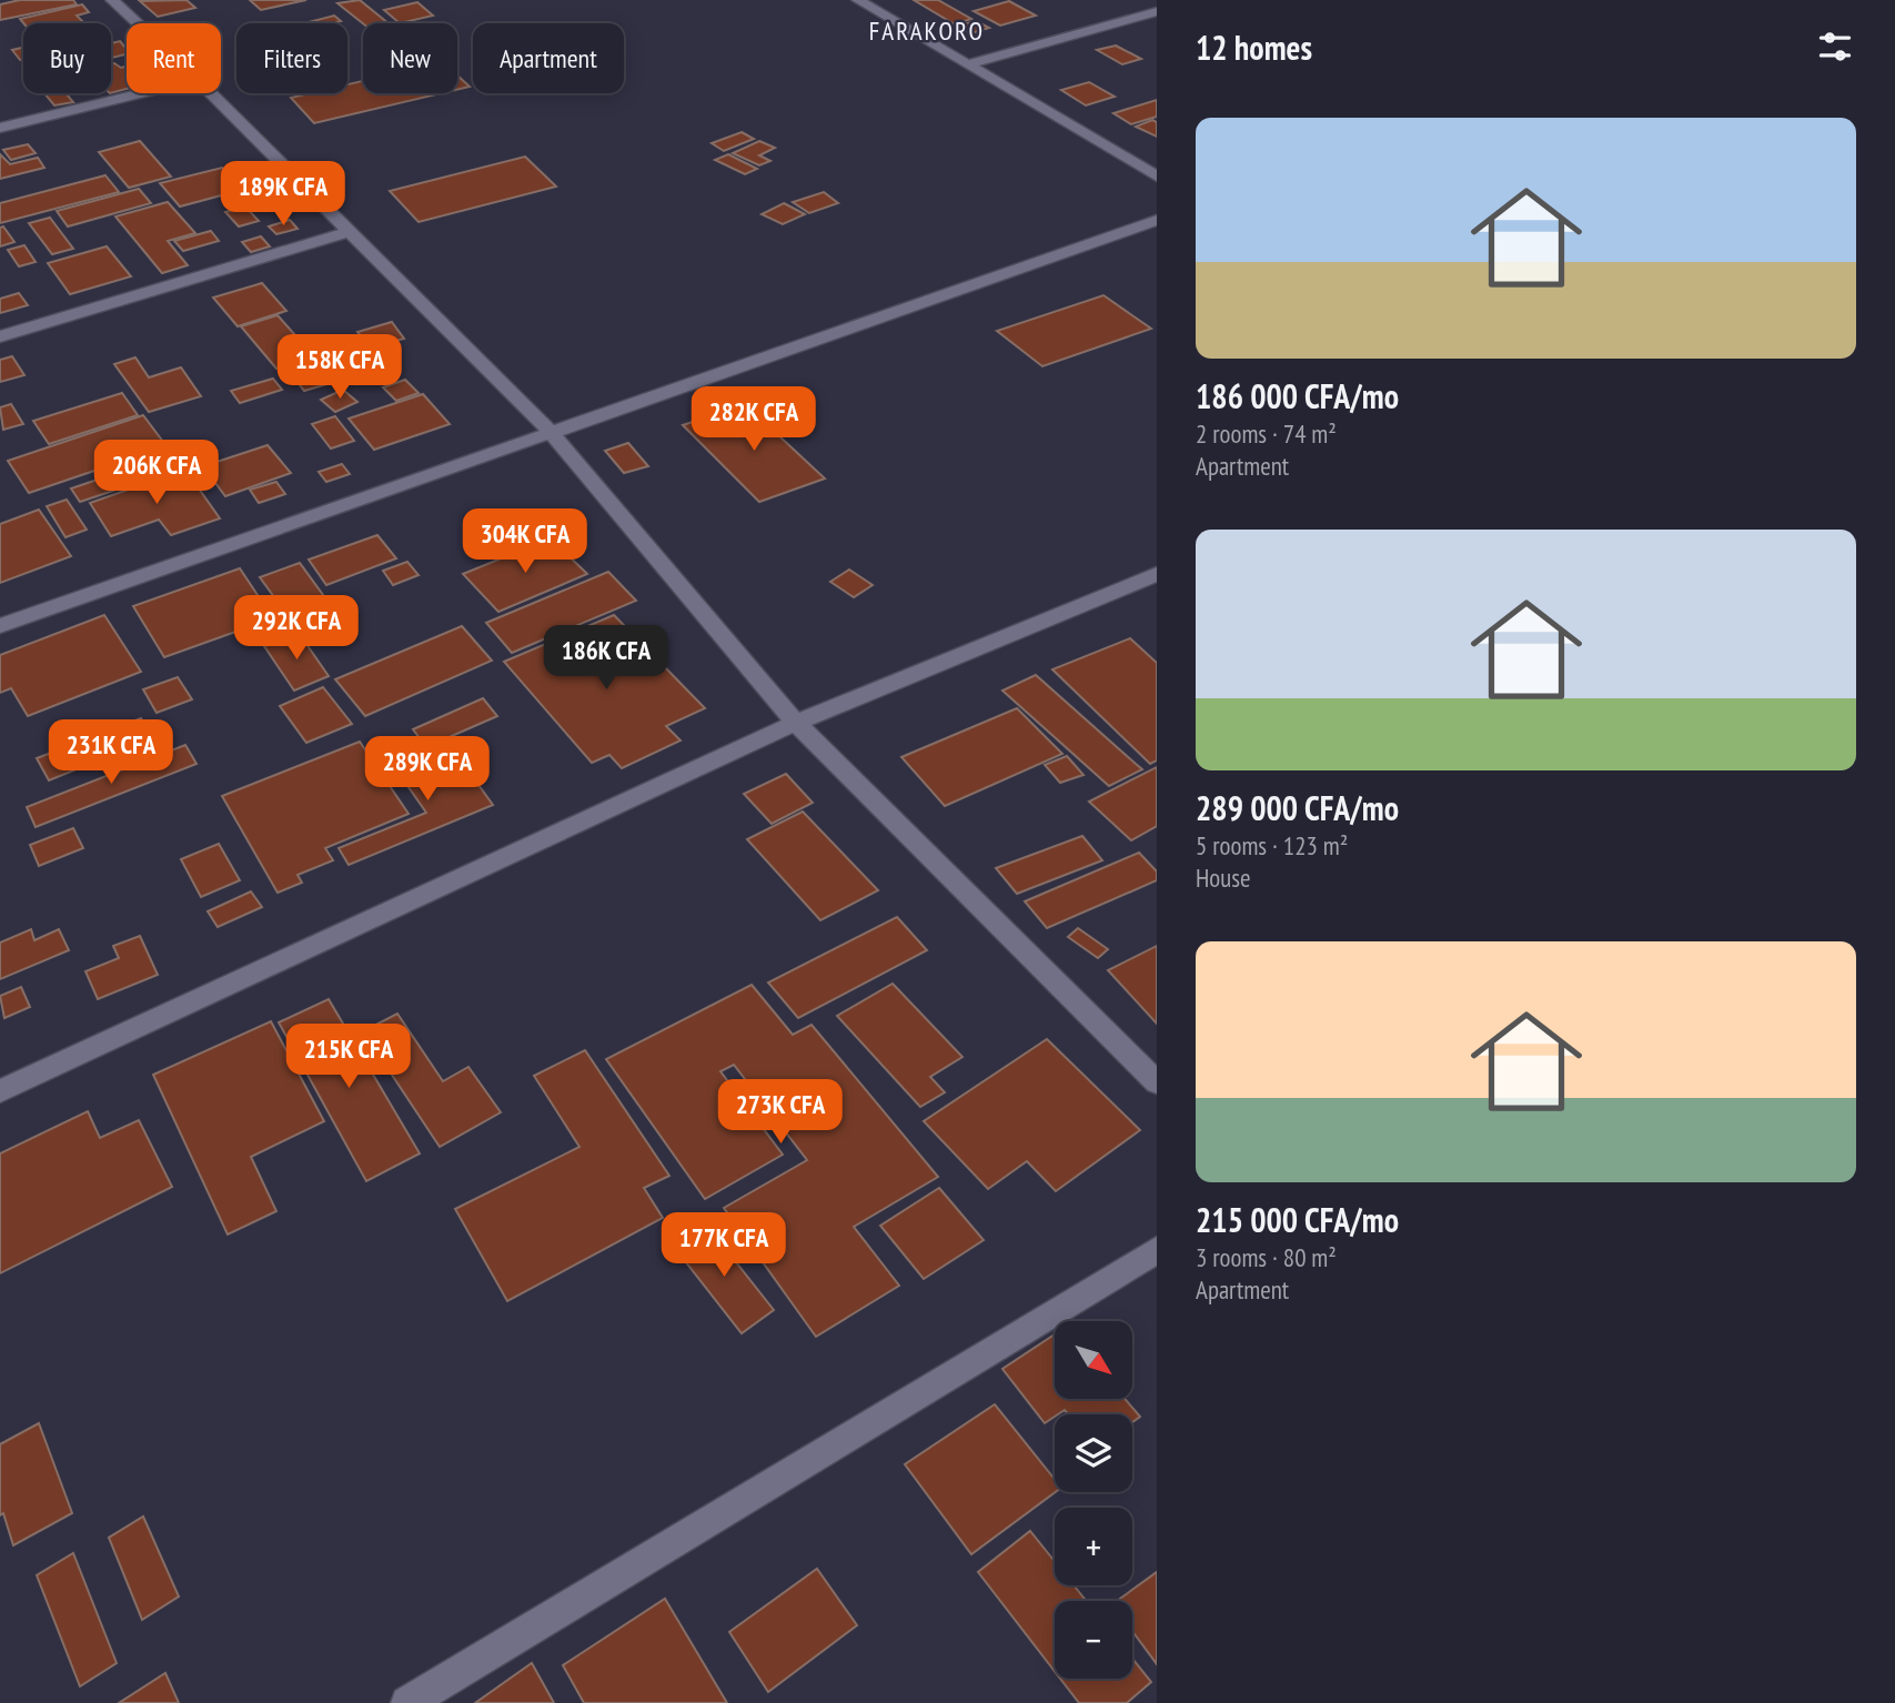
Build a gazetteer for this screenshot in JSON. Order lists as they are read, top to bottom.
{
  "districts": ["FARAKORO"],
  "north": "bottom right",
  "page": {
    "heading": "12 homes",
    "chip": [
      "Buy",
      "Rent",
      "Filters",
      "New",
      "Apartment"
    ],
    "list": [
      {
        "name": "186 000 CFA/mo",
        "note": "2 rooms · 74 m² · Apartment"
      },
      {
        "name": "289 000 CFA/mo",
        "note": "5 rooms · 123 m² · House"
      },
      {
        "name": "215 000 CFA/mo",
        "note": "3 rooms · 80 m² · Apartment"
      }
    ],
    "price": [
      "189K CFA",
      "158K CFA",
      "282K CFA",
      "206K CFA",
      "304K CFA",
      "292K CFA",
      "186K CFA",
      "231K CFA",
      "289K CFA",
      "215K CFA",
      "273K CFA",
      "177K CFA"
    ],
    "map_buttons": ["+", "−"]
  }
}
